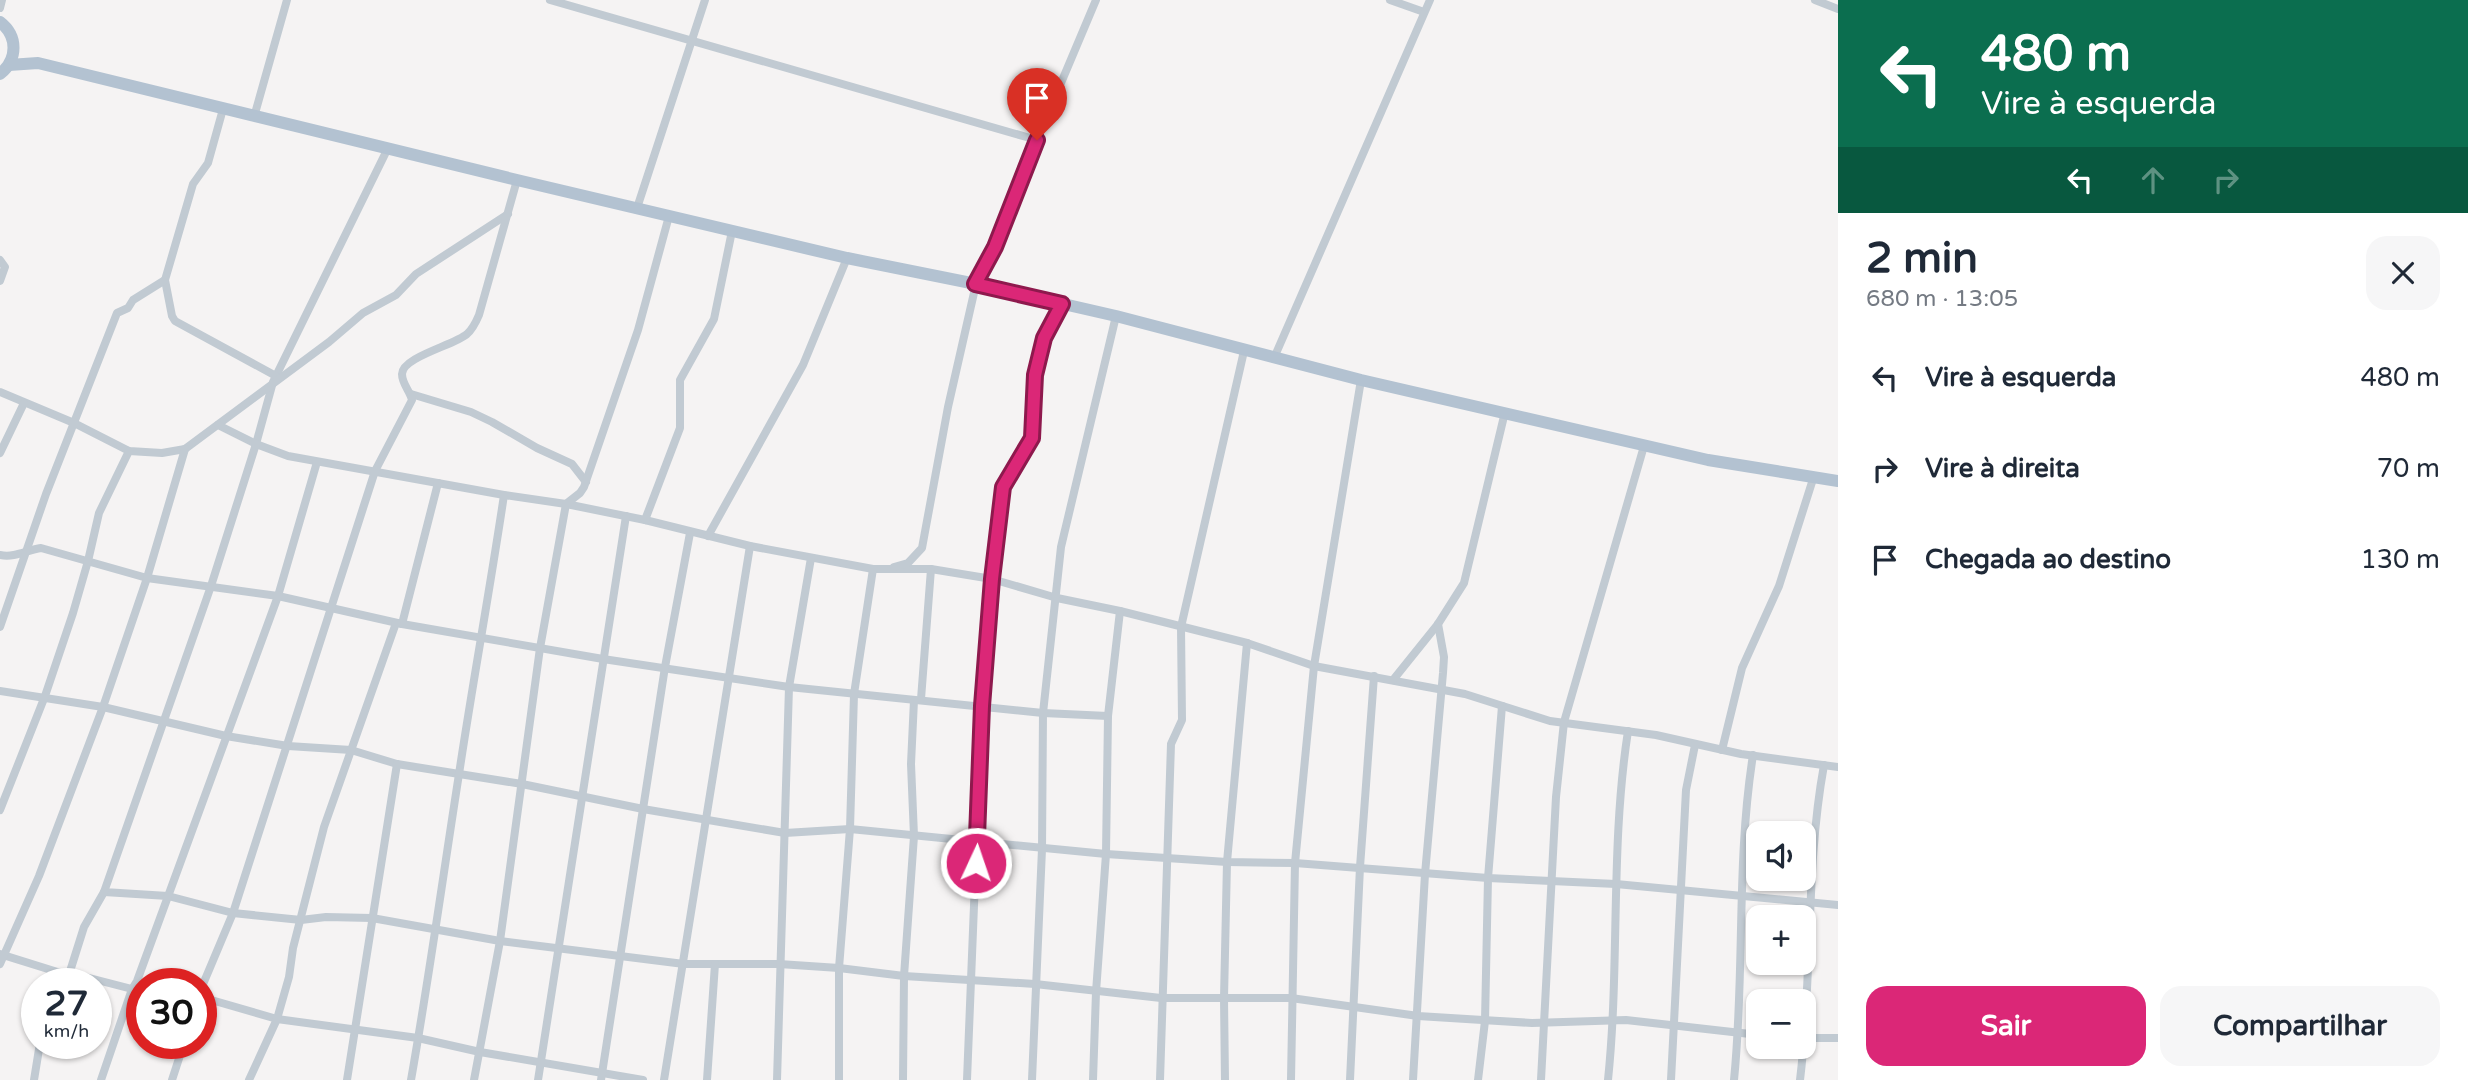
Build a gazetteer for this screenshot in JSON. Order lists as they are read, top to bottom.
{
  "page": {
    "turn": ["480 m", "Vire à esquerda"],
    "heading": ["2 min", "680 m · 13:05"],
    "list": [
      {
        "name": "Vire à esquerda",
        "value": "480 m"
      },
      {
        "name": "Vire à direita",
        "value": "70 m"
      },
      {
        "name": "Chegada ao destino",
        "value": "130 m"
      }
    ],
    "map_buttons": ["+", "−"],
    "speed": "27 km/h",
    "limit": "30",
    "buttons": ["Sair", "Compartilhar"]
  }
}
